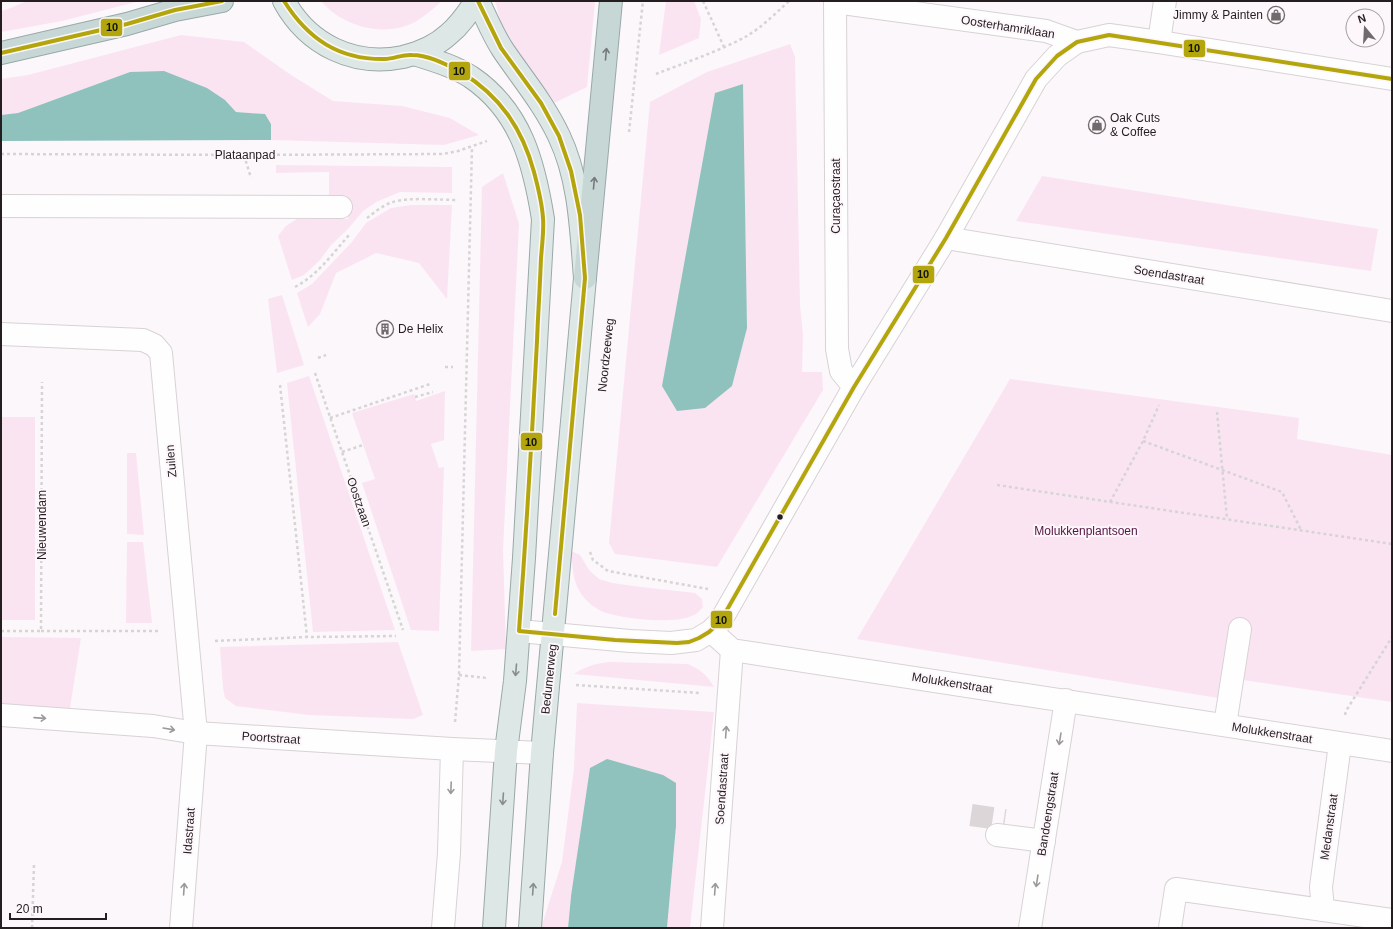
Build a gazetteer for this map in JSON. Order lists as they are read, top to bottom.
{
  "streets": {
    "main road": ["Bedumerweg"],
    "street": [
      "Oosterhamriklaan",
      "Curaçaostraat",
      "Soendastraat",
      "Zuilen",
      "Molukkenstraat",
      "Poortstraat",
      "Bandoengstraat",
      "Medanstraat",
      "Idastraat"
    ],
    "path": ["Plataanpad", "Oostzaan", "Nieuwendam"]
  },
  "crossings": [
    ["Oosterhamriklaan", "Curaçaostraat"],
    ["Soendastraat", "Molukkenstraat"],
    ["Zuilen", "Poortstraat"],
    ["Zuilen", "Idastraat"],
    ["Bedumerweg", "Poortstraat"],
    ["Molukkenstraat", "Bandoengstraat"],
    ["Molukkenstraat", "Medanstraat"],
    ["Poortstraat", "Idastraat"]
  ],
  "one_way": ["Poortstraat", "Bandoengstraat", "Idastraat"],
  "parks": ["Molukkenplantsoen"],
  "places": {
    "shop": ["Jimmy & Painten", "Oak Cuts & Coffee"],
    "building": ["De Helix"]
  },
  "lines": ["transit line 10"],
  "scale_bar": "20 m",
  "north": "top"
}
